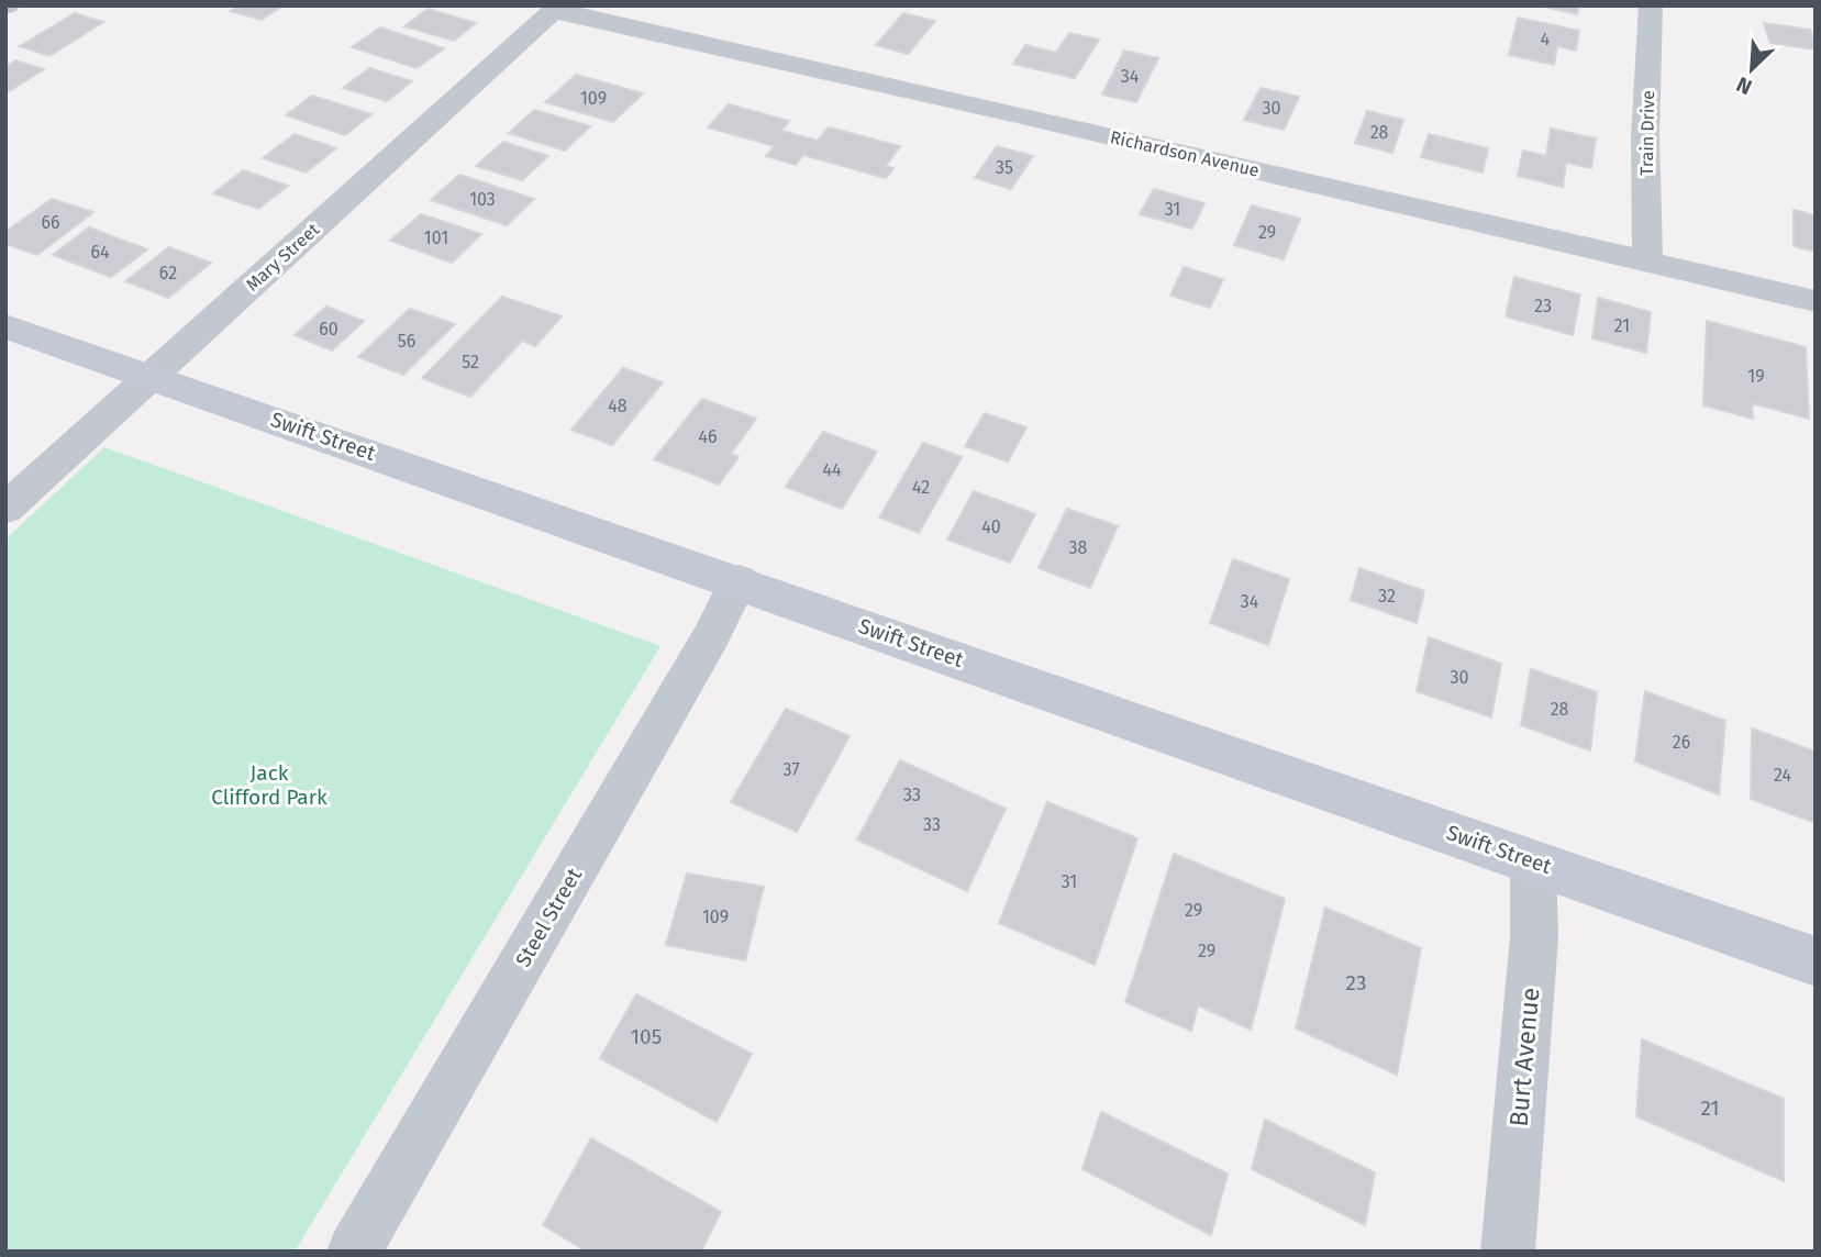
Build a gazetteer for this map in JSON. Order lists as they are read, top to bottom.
{
  "streets": {
    "main road": ["Swift Street"],
    "street": [
      "Train Drive",
      "Richardson Avenue",
      "Mary Street",
      "Steel Street",
      "Burt Avenue"
    ]
  },
  "crossings": [
    ["Train Drive", "Richardson Avenue"],
    ["Richardson Avenue", "Mary Street"],
    ["Mary Street", "Swift Street"],
    ["Swift Street", "Steel Street"],
    ["Swift Street", "Burt Avenue"]
  ],
  "parks": ["Jack Clifford Park"],
  "house_numbers": [
    "4",
    "34",
    "109",
    "30",
    "28",
    "35",
    "103",
    "31",
    "66",
    "29",
    "101",
    "64",
    "62",
    "23",
    "21",
    "60",
    "56",
    "52",
    "19",
    "48",
    "46",
    "44",
    "42",
    "40",
    "38",
    "32",
    "34",
    "30",
    "28",
    "26",
    "37",
    "24",
    "33",
    "33",
    "31",
    "29",
    "109",
    "29",
    "23",
    "105",
    "21"
  ],
  "north": "bottom left"
}
